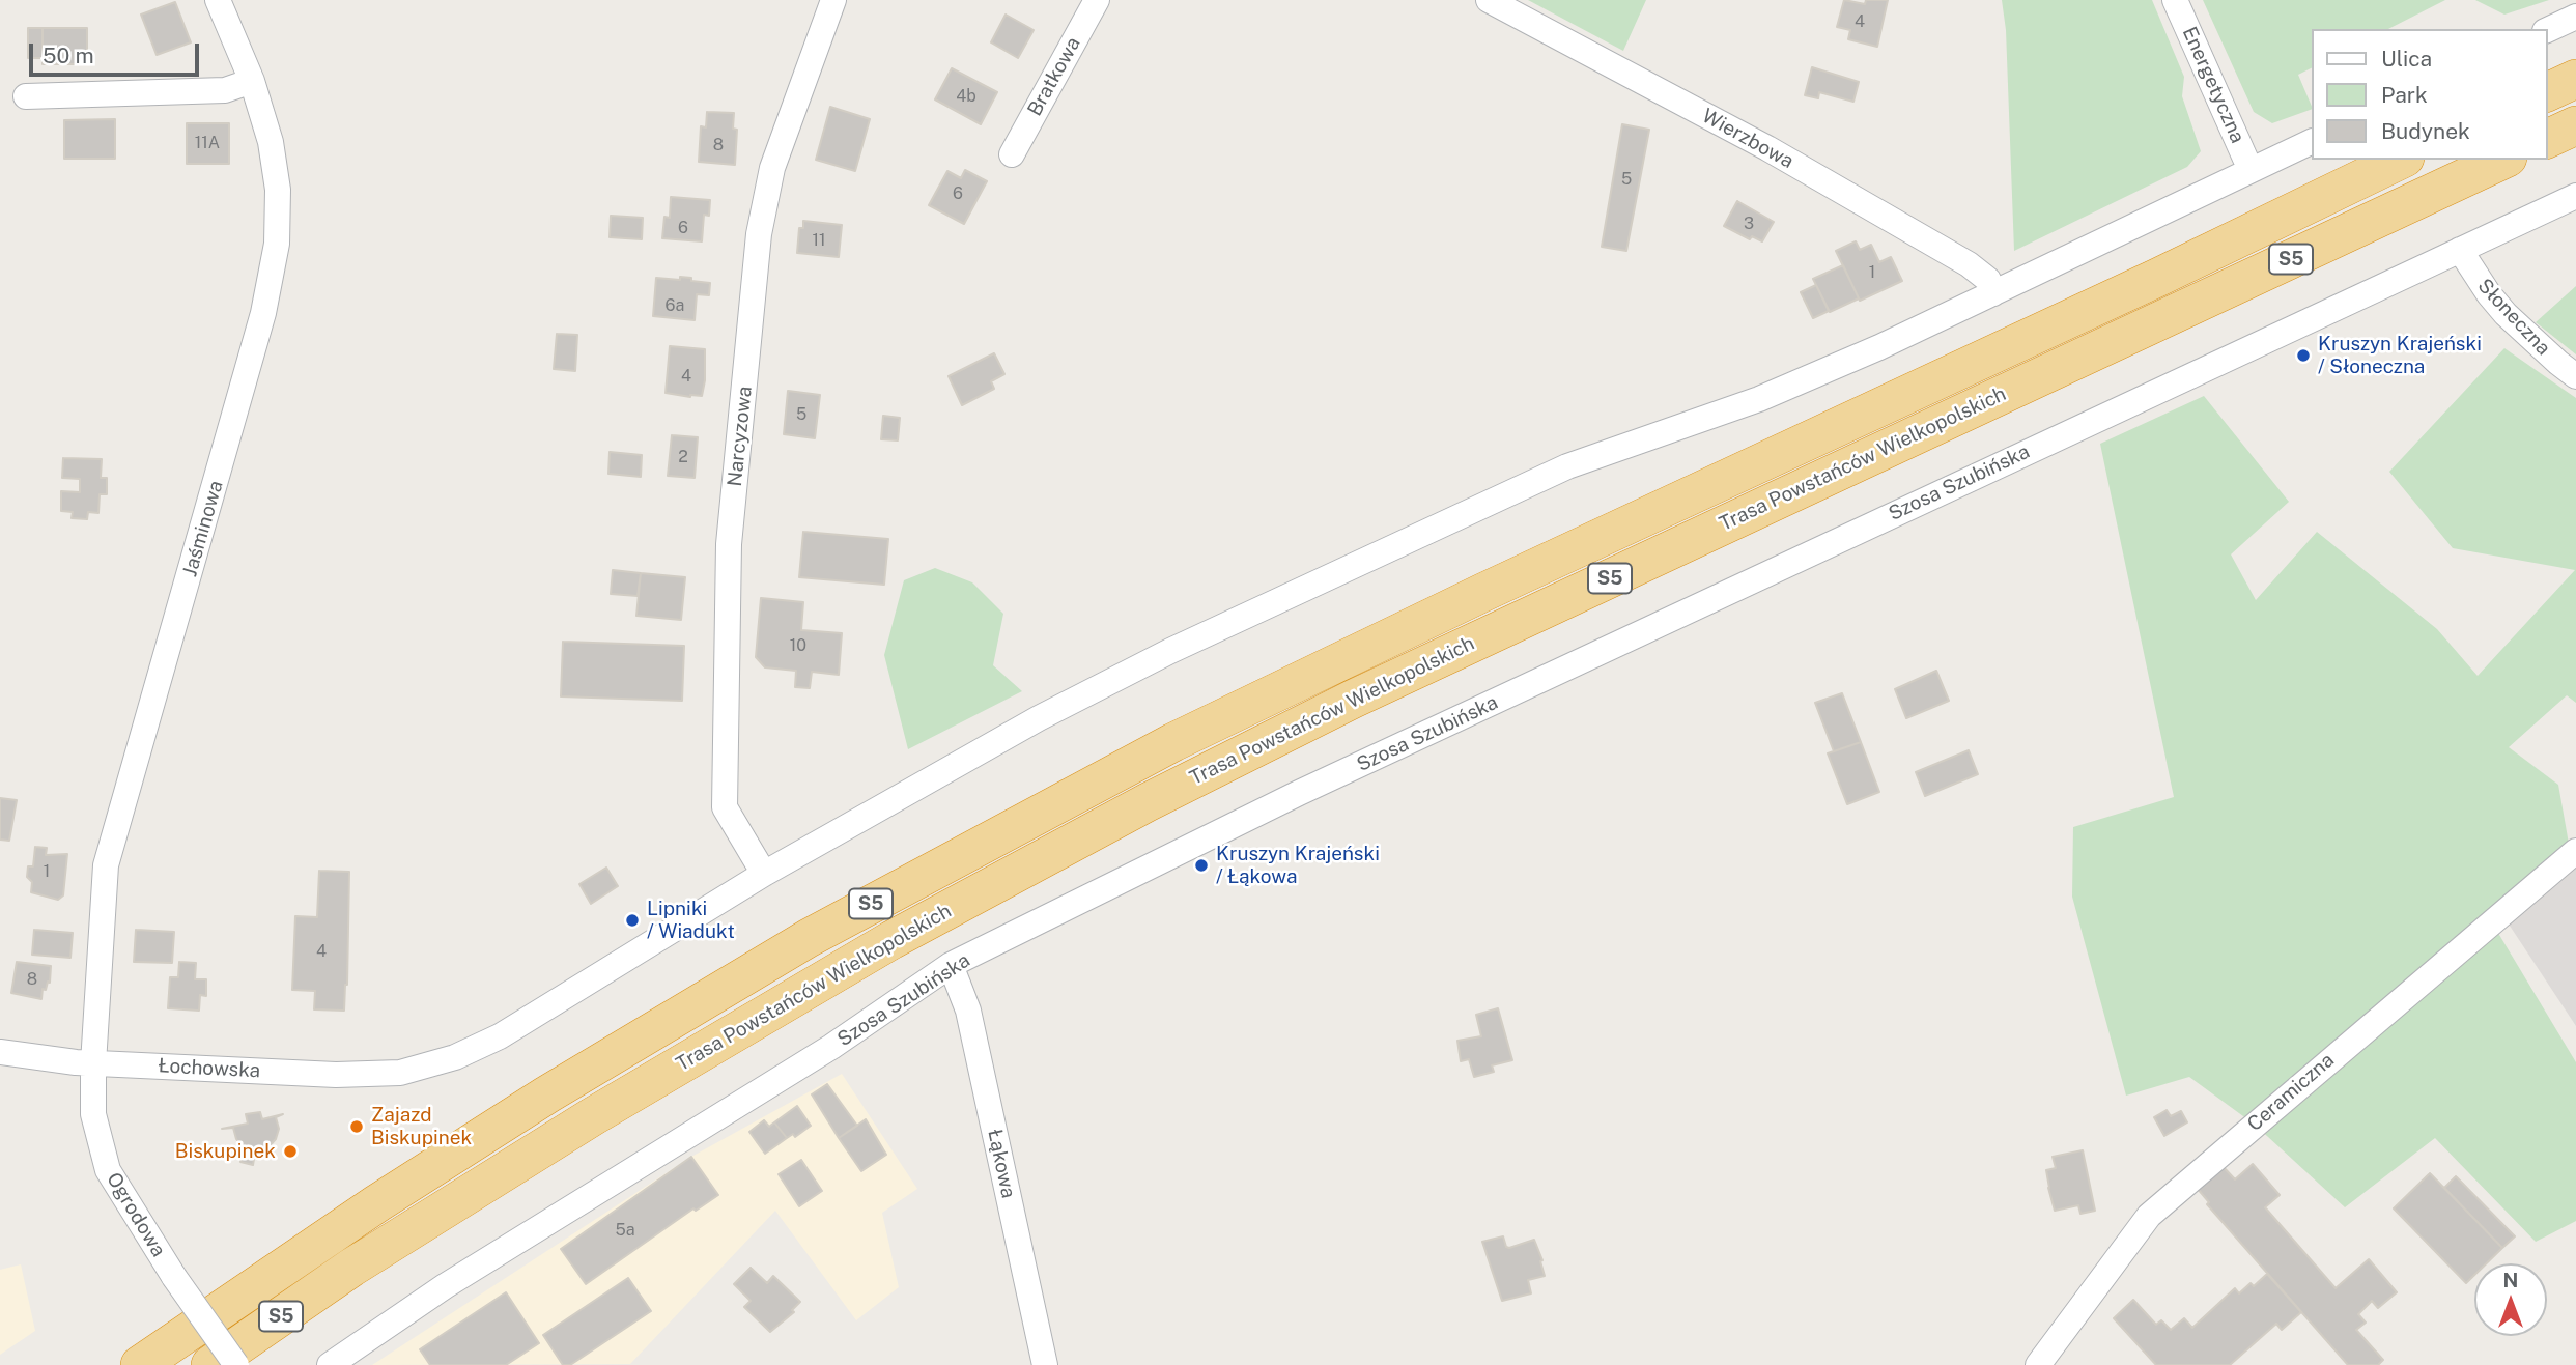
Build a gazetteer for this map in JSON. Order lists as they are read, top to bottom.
{
  "streets": {
    "highway": ["S5", "Trasa Powstańców Wielkopolskich"],
    "street": [
      "Bratkowa",
      "Energetyczna",
      "Wierzbowa",
      "Słoneczna",
      "Narcyzowa",
      "Szosa Szubińska",
      "Jaśminowa",
      "Łochowska",
      "Ceramiczna",
      "Łąkowa",
      "Ogrodowa"
    ]
  },
  "crossings": [
    ["Słoneczna", "Szosa Szubińska"],
    ["Narcyzowa", "Łochowska"],
    ["Szosa Szubińska", "Łąkowa"],
    ["Jaśminowa", "Łochowska"],
    ["Jaśminowa", "Ogrodowa"],
    ["Łochowska", "Ogrodowa"]
  ],
  "places": [
    "Kruszyn Krajeński / Słoneczna",
    "Kruszyn Krajeński / Łąkowa",
    "Lipniki / Wiadukt",
    "Zajazd Biskupinek",
    "Biskupinek"
  ],
  "house_numbers": [
    "4",
    "4b",
    "11A",
    "8",
    "5",
    "6",
    "3",
    "6",
    "11",
    "1",
    "6a",
    "4",
    "5",
    "2",
    "10",
    "1",
    "4",
    "8",
    "5a"
  ],
  "legend": ["Ulica", "Park", "Budynek"],
  "scale_bar": "50 m",
  "north": "top"
}
